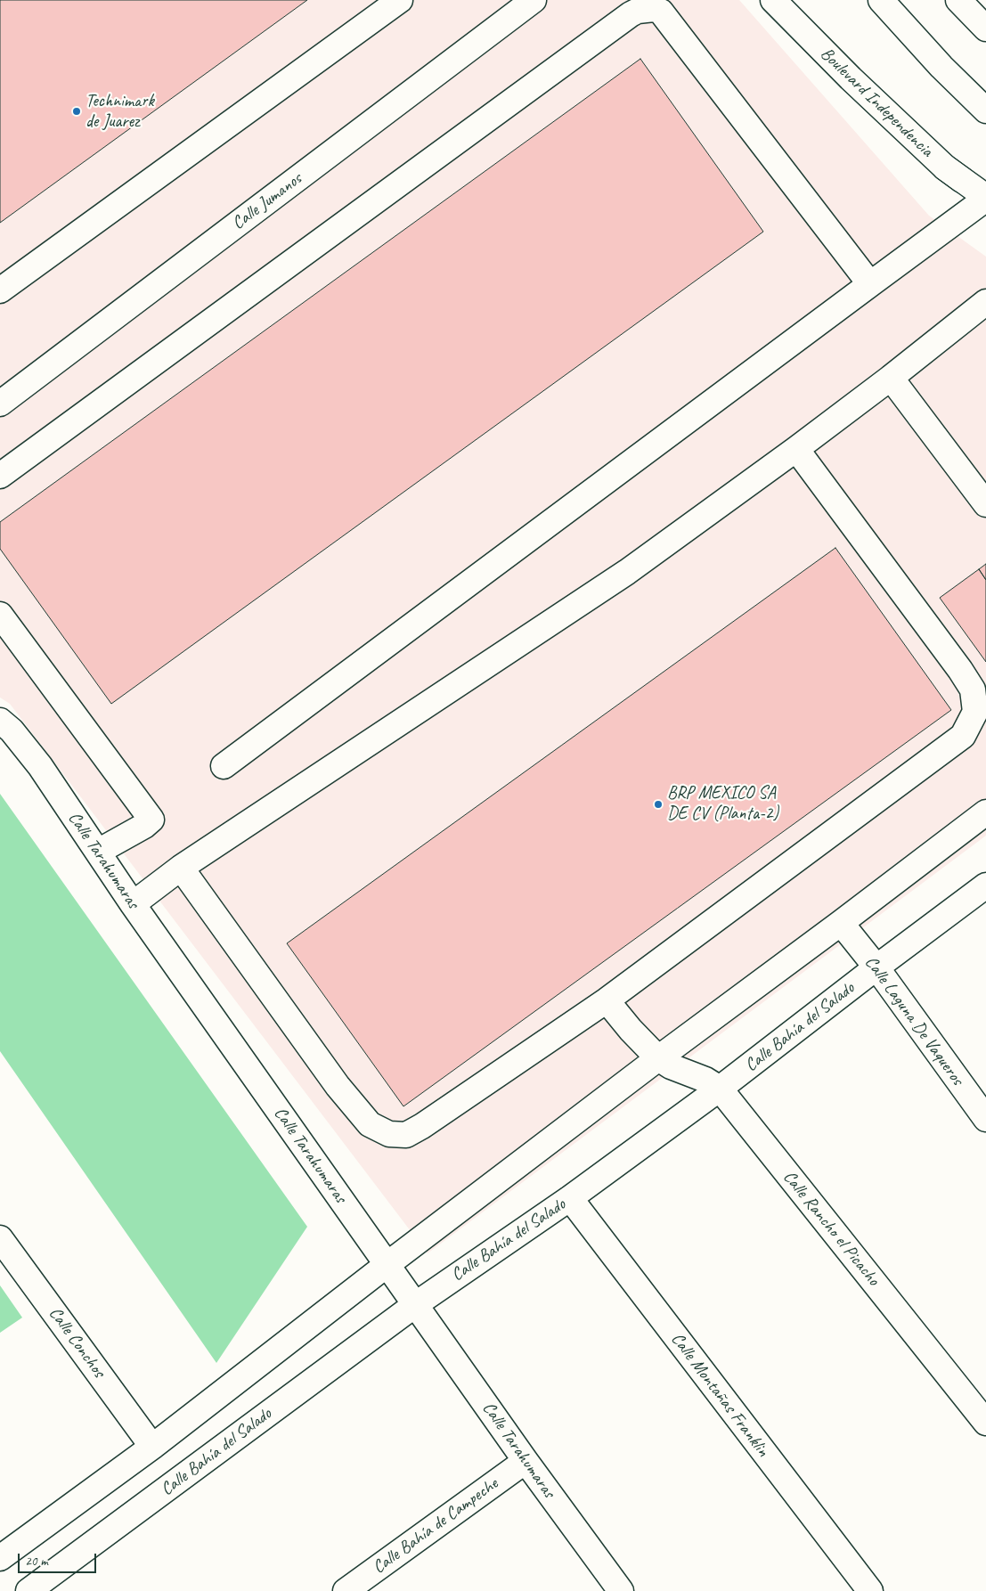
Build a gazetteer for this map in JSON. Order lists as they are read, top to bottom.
{
  "streets": {
    "main road": [
      "Boulevard Independencia",
      "Calle Jumanos",
      "Calle Tarahumaras",
      "Calle Laguna De Vaqueros",
      "Calle Bahía del Salado",
      "Calle Rancho el Picacho",
      "Calle Conchos",
      "Calle Montañas Franklin",
      "Calle Bahía de Campeche"
    ]
  },
  "crossings": [
    ["Calle Tarahumaras", "Calle Bahía del Salado"],
    ["Calle Tarahumaras", "Calle Bahía de Campeche"],
    ["Calle Laguna De Vaqueros", "Calle Bahía del Salado"],
    ["Calle Bahía del Salado", "Calle Rancho el Picacho"],
    ["Calle Bahía del Salado", "Calle Montañas Franklin"]
  ],
  "places": ["Technimark de Juarez", "BRP MEXICO SA DE CV (Planta-2)"],
  "scale_bar": "20 m"
}
